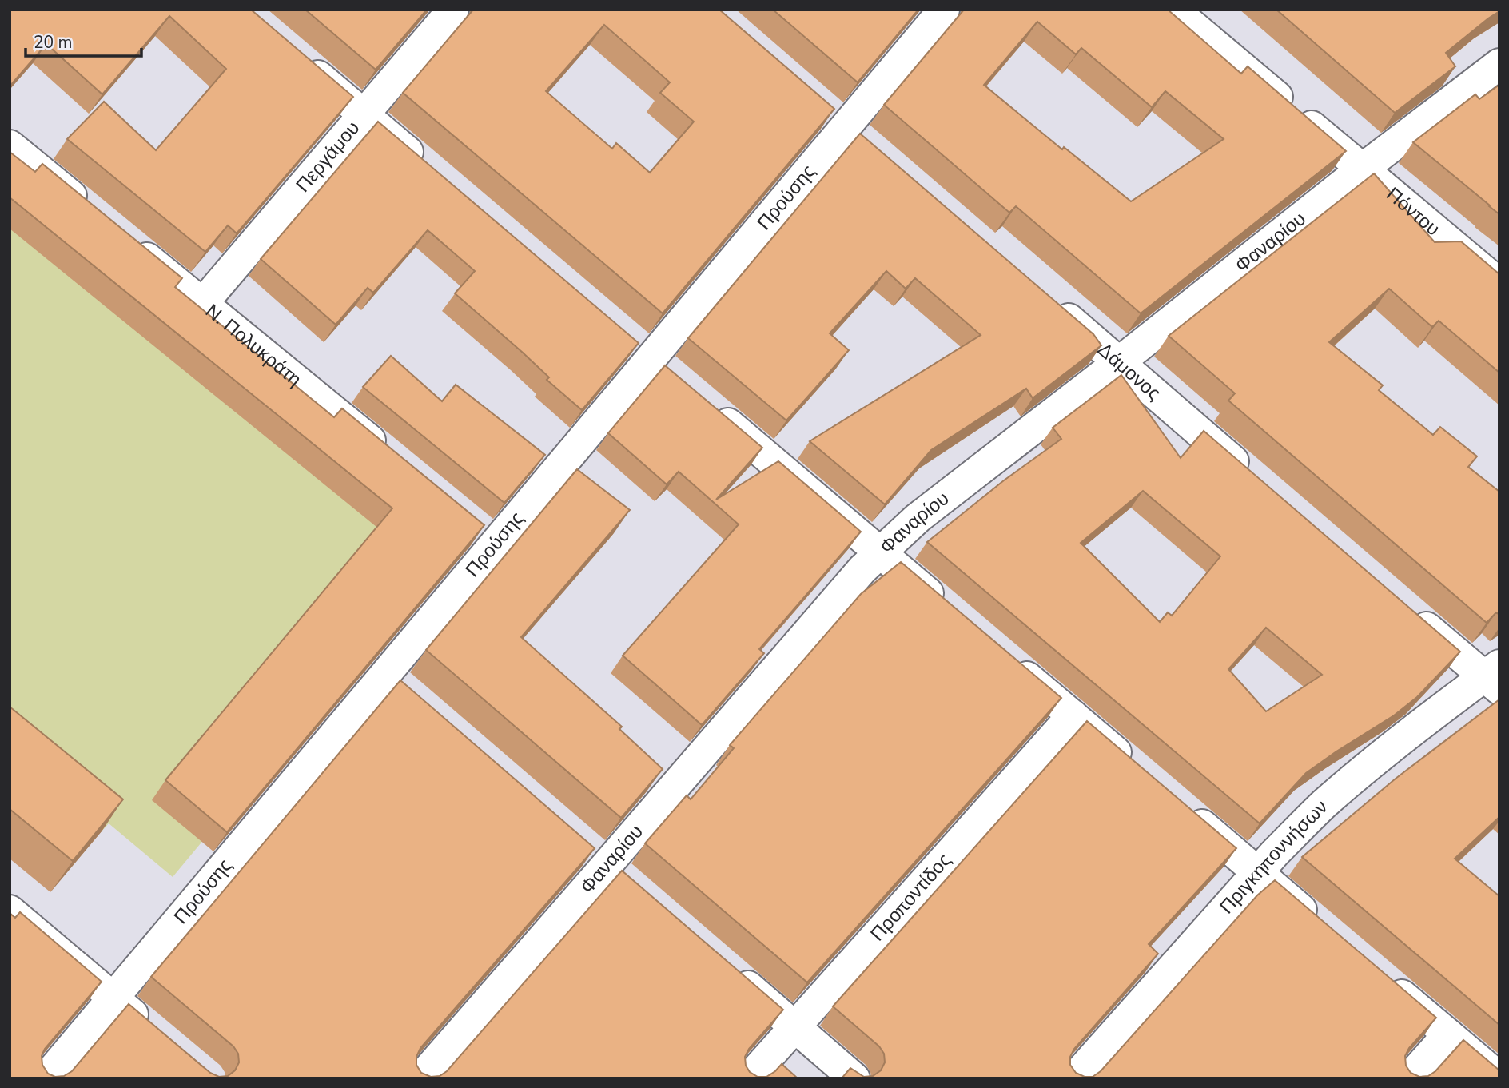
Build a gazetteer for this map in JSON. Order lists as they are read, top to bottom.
{
  "streets": {
    "street": [
      "Περγάμου",
      "Προύσης",
      "Πόντου",
      "Φαναρίου",
      "Ν. Πολυκράτη",
      "Δάμονος",
      "Πριγκηποννήσων",
      "Προποντίδος"
    ]
  },
  "crossings": [
    ["Περγάμου", "Ν. Πολυκράτη"],
    ["Πόντου", "Φαναρίου"],
    ["Φαναρίου", "Δάμονος"]
  ],
  "scale_bar": "20 m"
}
